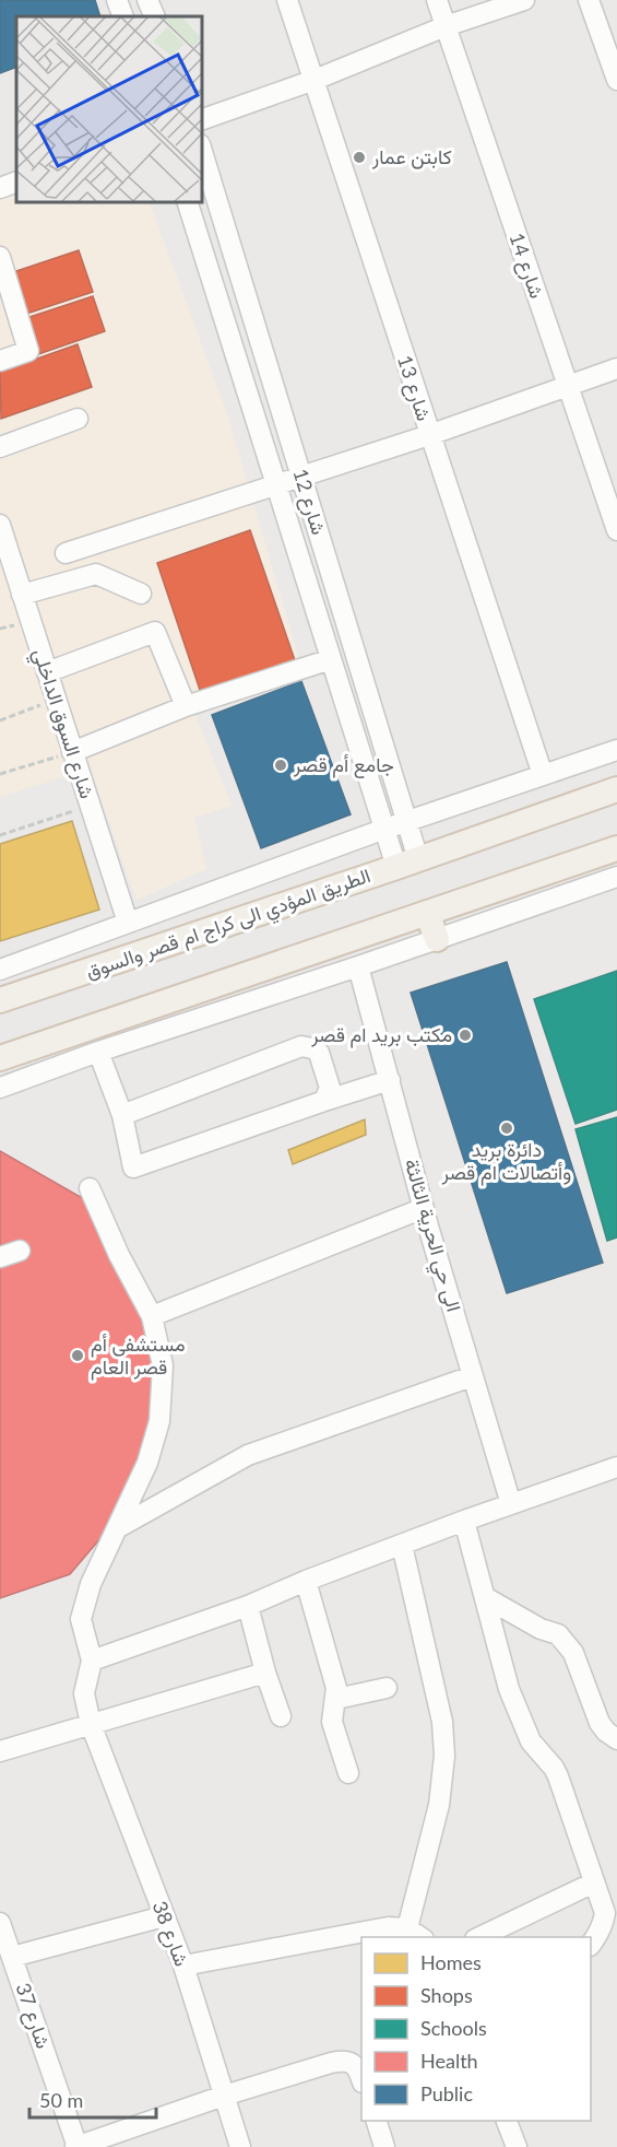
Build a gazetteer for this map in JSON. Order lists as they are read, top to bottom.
{
  "streets": {
    "main road": ["الطريق المؤدي الى كراج ام قصر والسوق"],
    "street": [
      "شارع 14",
      "شارع 13",
      "شارع 12",
      "شارع السوق الداخلي",
      "الى حي الحرية الثالثة",
      "شارع 38",
      "شارع 37"
    ]
  },
  "crossings": [
    ["شارع 12", "الطريق المؤدي الى كراج ام قصر والسوق"]
  ],
  "places": [
    "كابتن عمار",
    "جامع أم قصر",
    "مكتب بريد ام قصر",
    "دائرة بريد وأتصالات ام قصر",
    "مستشفى أم قصر العام"
  ],
  "legend": [
    "Homes",
    "Shops",
    "Schools",
    "Health",
    "Public"
  ],
  "scale_bar": "50 m"
}
